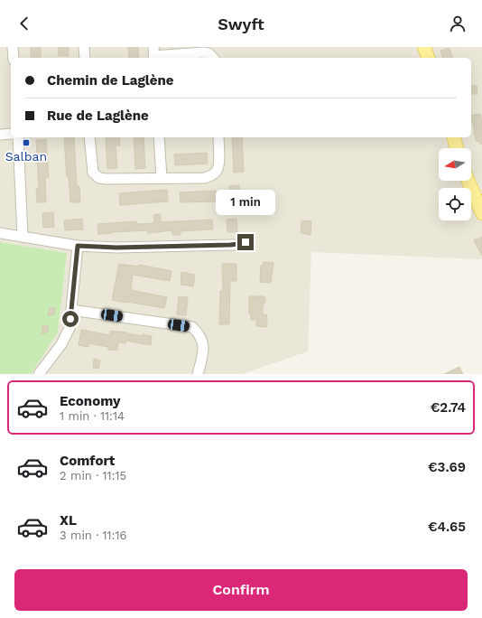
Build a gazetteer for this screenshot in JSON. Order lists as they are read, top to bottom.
{
  "places": {
    "transit": ["Salban"]
  },
  "north": "left",
  "page": {
    "header": "Swyft",
    "banner": ["Chemin de Laglène", "Rue de Laglène"],
    "bubble": "1 min",
    "list": [
      {
        "name": "Economy",
        "note": "1 min · 11:14",
        "value": "€2.74"
      },
      {
        "name": "Comfort",
        "note": "2 min · 11:15",
        "value": "€3.69"
      },
      {
        "name": "XL",
        "note": "3 min · 11:16",
        "value": "€4.65"
      }
    ],
    "buttons": "Confirm"
  }
}
